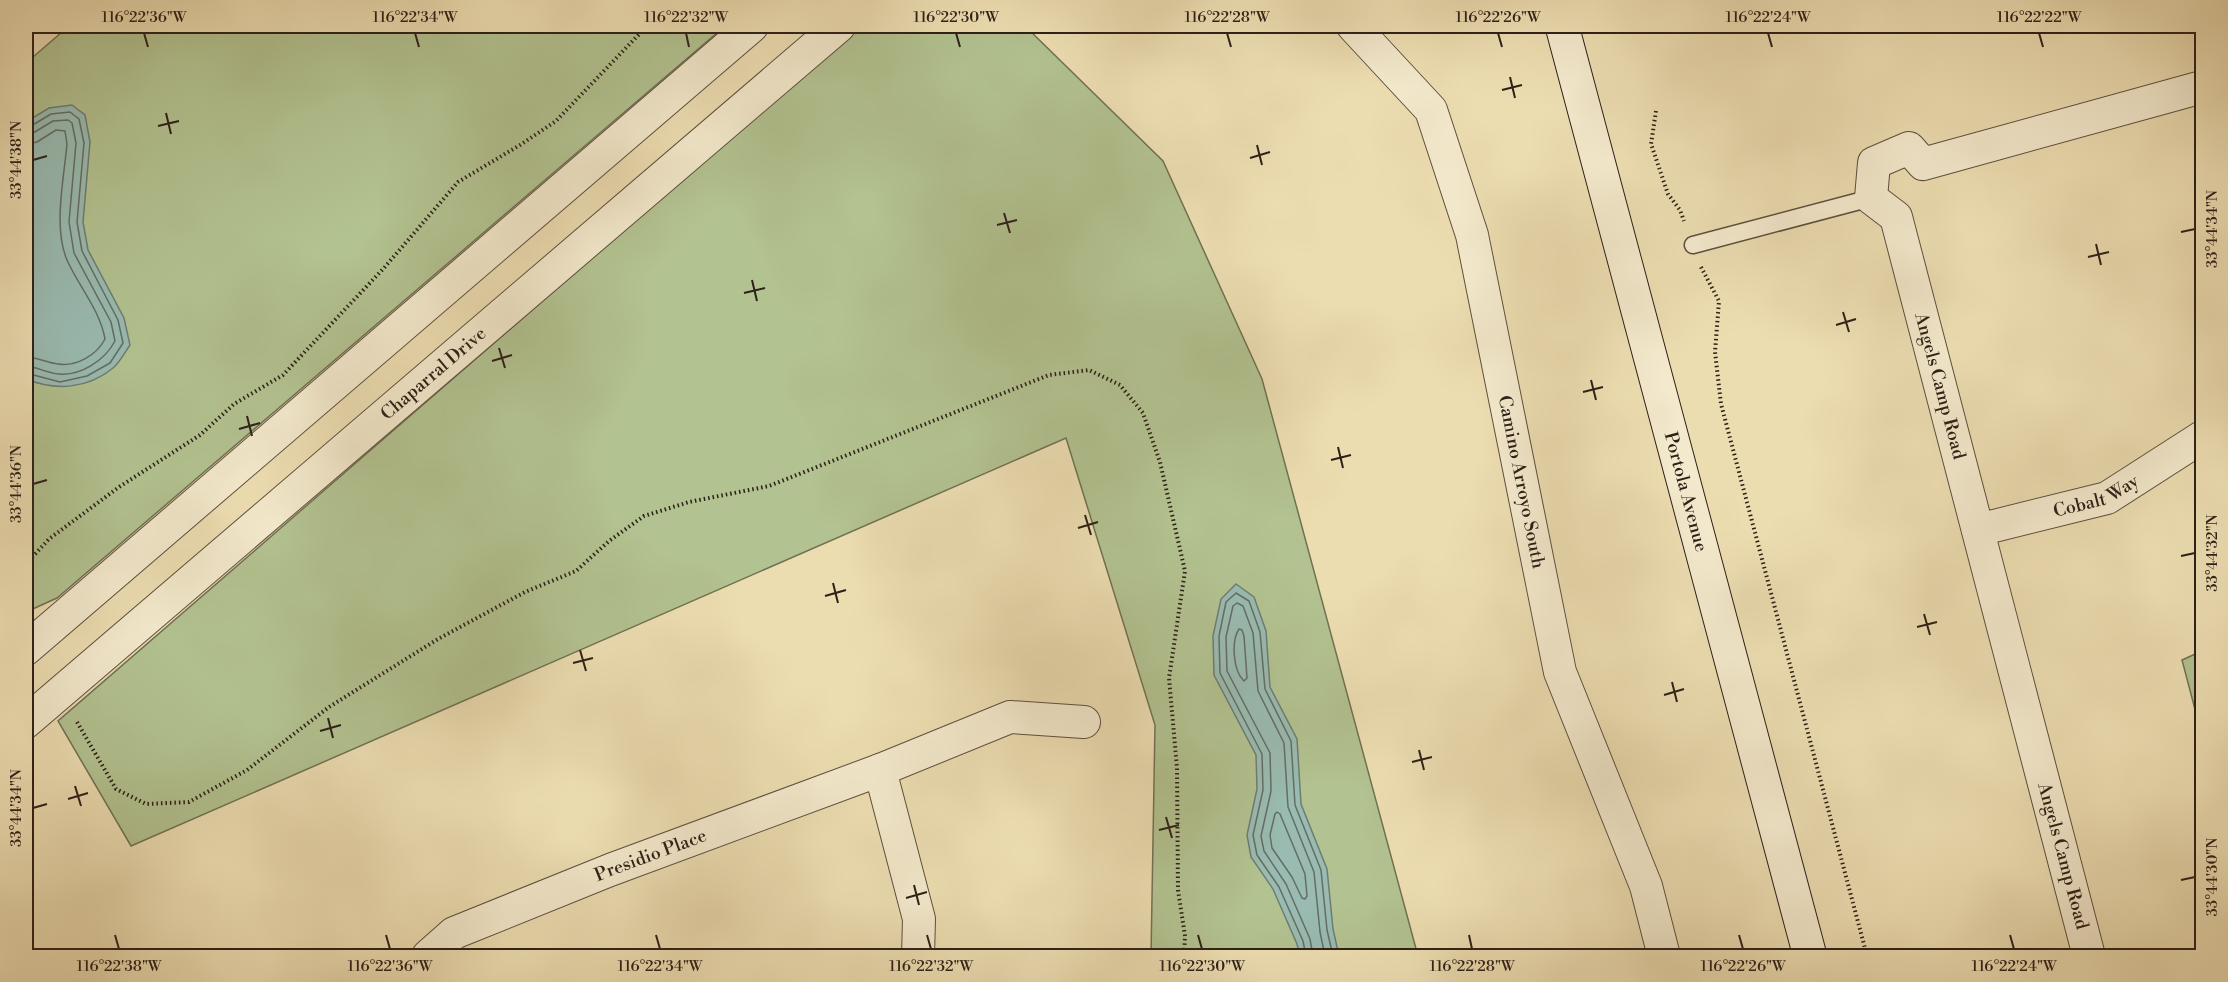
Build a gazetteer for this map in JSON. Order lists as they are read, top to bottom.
{
  "streets": {
    "main road": ["Portola Avenue"],
    "street": [
      "Chaparral Drive",
      "Angels Camp Road",
      "Camino Arroyo South",
      "Cobalt Way",
      "Presidio Place"
    ]
  },
  "crossings": [
    ["Angels Camp Road", "Cobalt Way"]
  ],
  "coordinates": [
    "116°22'36\"W",
    "116°22'34\"W",
    "116°22'32\"W",
    "116°22'30\"W",
    "116°22'28\"W",
    "116°22'26\"W",
    "116°22'24\"W",
    "116°22'22\"W",
    "33°44'38\"N",
    "33°44'34\"N",
    "33°44'36\"N",
    "33°44'32\"N",
    "33°44'30\"N",
    "116°22'38\"W"
  ]
}
